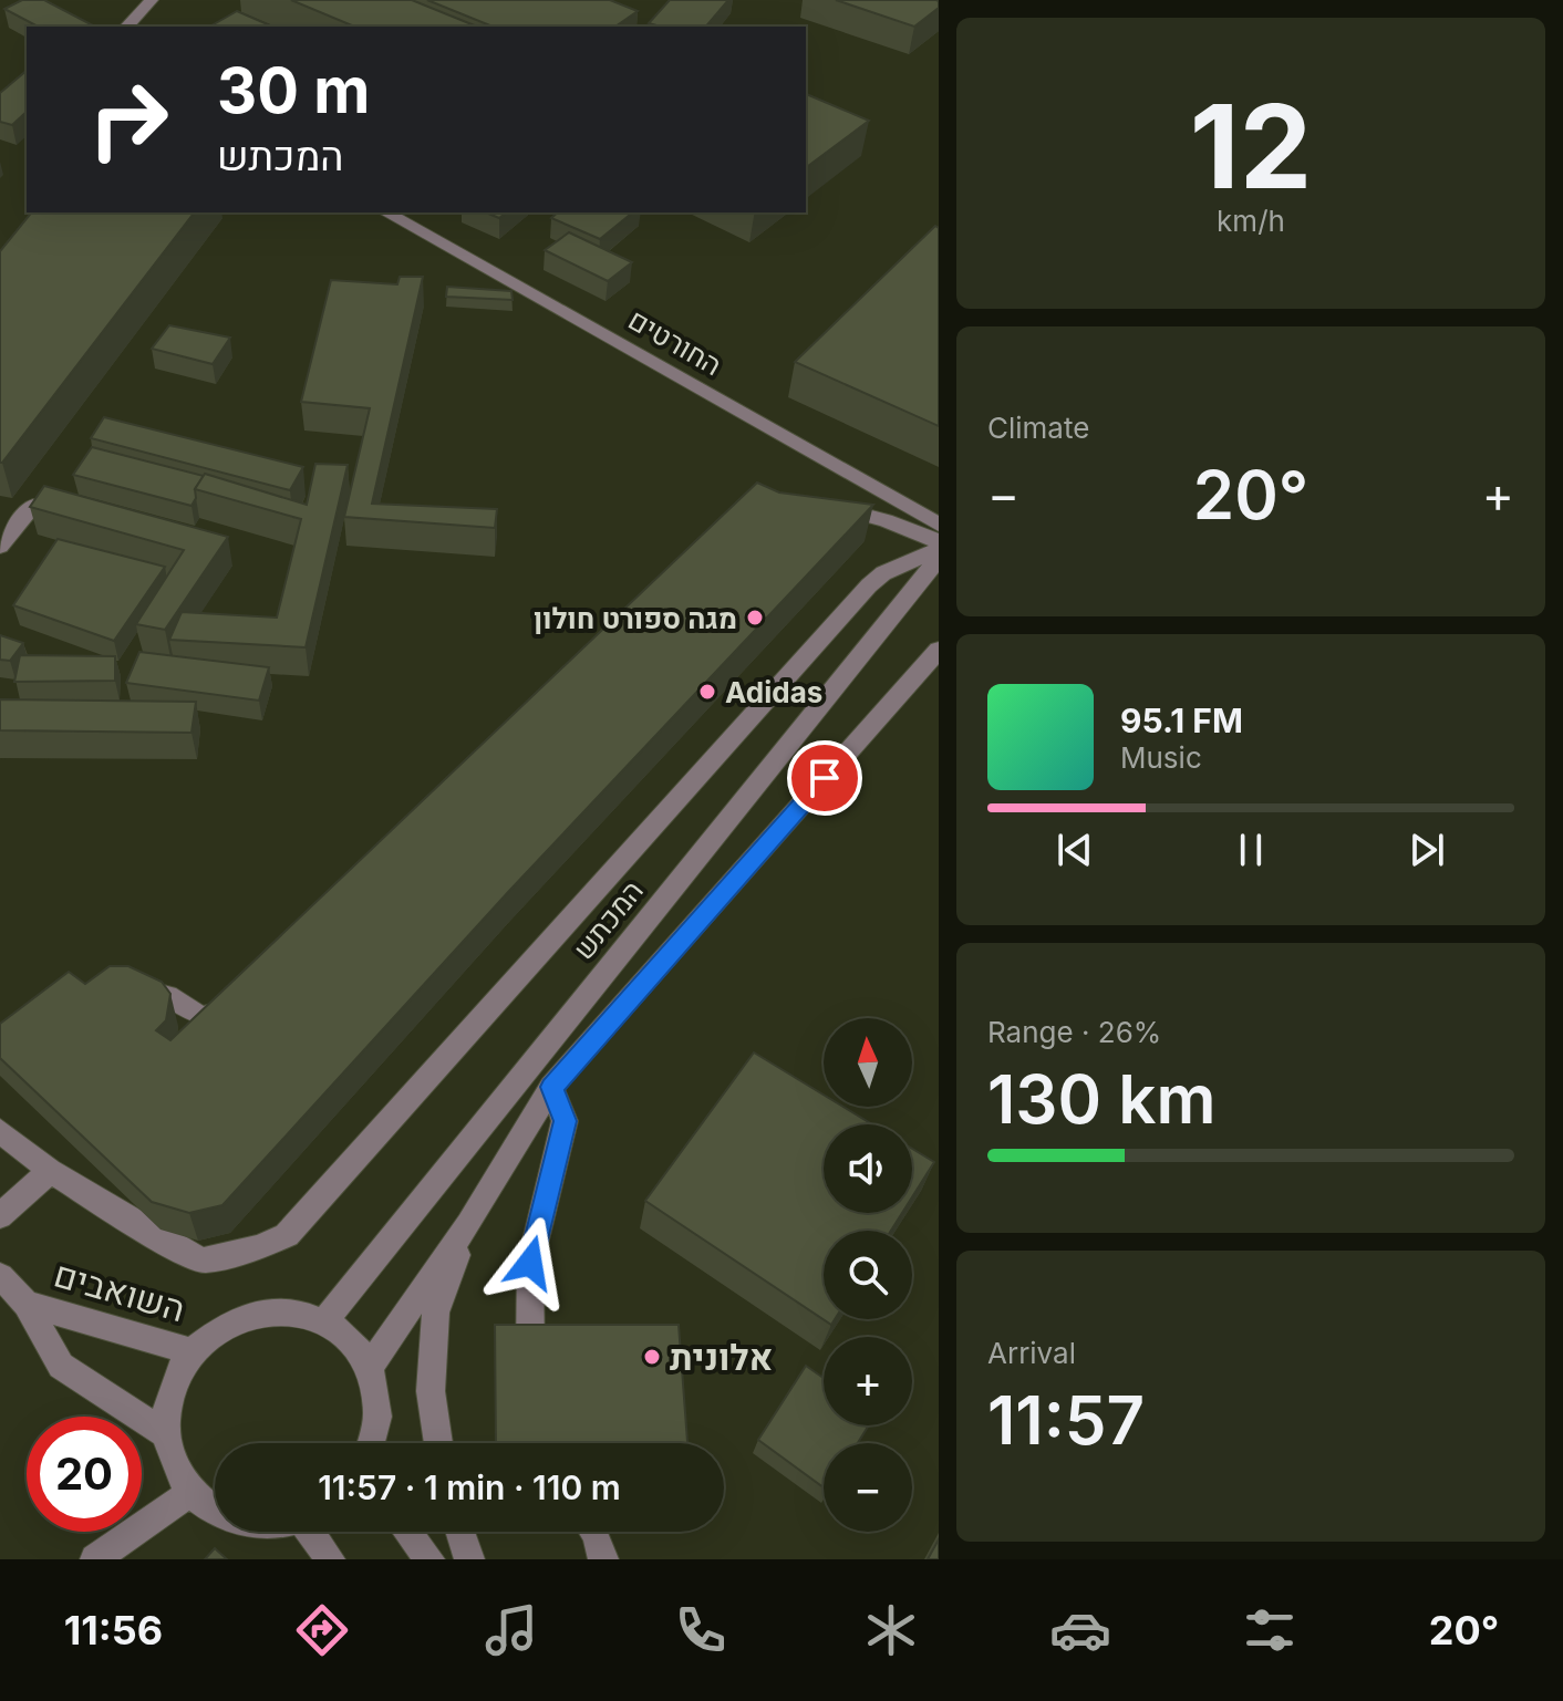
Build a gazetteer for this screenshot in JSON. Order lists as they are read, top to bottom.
{
  "streets": {
    "street": ["החורטים", "המכתש", "השואבים"]
  },
  "places": ["מגה ספורט חולון", "Adidas", "אלונית"],
  "north": "top",
  "page": {
    "tile": [
      ["12", "km/h"],
      "Climate",
      ["Range · 26%", "130 km"],
      ["Arrival", "11:57"]
    ],
    "turn": ["30 m", "המכתש"],
    "heat": ["−", "20°", "+"],
    "song": ["95.1 FM", "Music"],
    "map_buttons": ["+", "−"],
    "limit": "20",
    "trip": "11:57 · 1 min · 110 m",
    "tabs": ["11:56", "20°"]
  }
}
